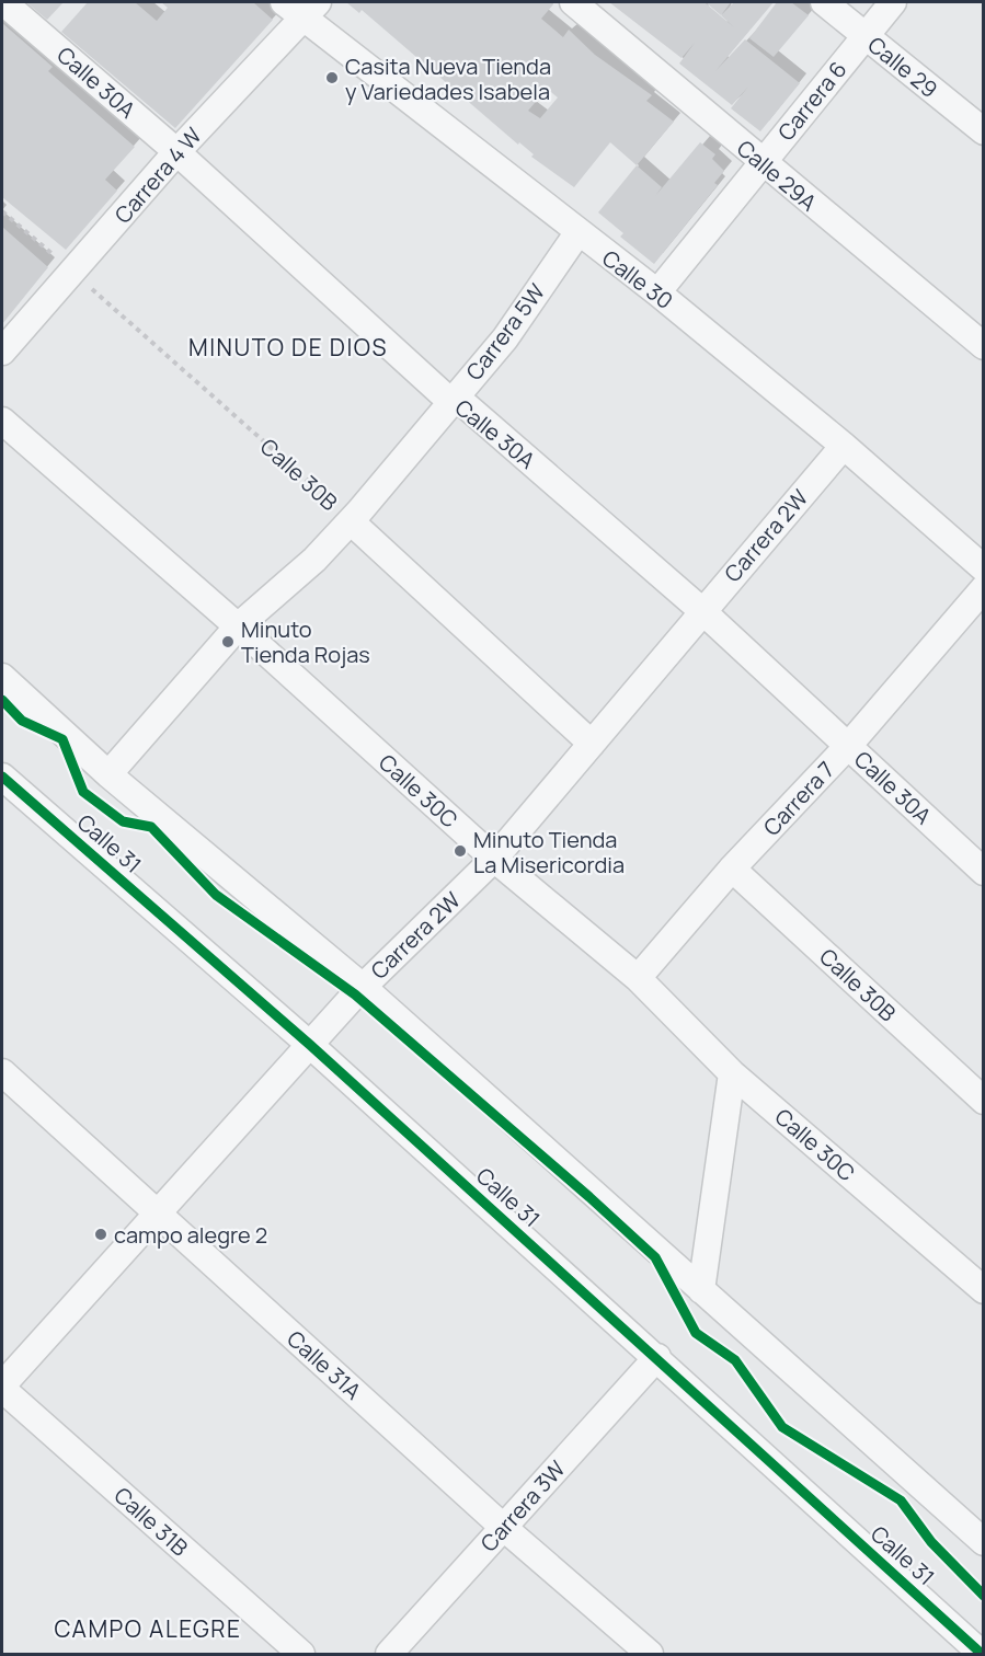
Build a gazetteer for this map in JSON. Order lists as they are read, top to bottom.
{
  "streets": {
    "street": [
      "Calle 29",
      "Calle 30A",
      "Carrera 6",
      "Carrera 4 W",
      "Calle 29A",
      "Calle 30",
      "Carrera 5W",
      "Calle 30B",
      "Carrera 2W",
      "Calle 30C",
      "Carrera 7",
      "Calle 31",
      "Calle 31A",
      "Carrera 3W",
      "Calle 31B"
    ]
  },
  "crossings": [
    ["Calle 29", "Carrera 6"],
    ["Calle 30A", "Carrera 4 W"],
    ["Calle 30A", "Carrera 5W"],
    ["Calle 30A", "Carrera 2W"],
    ["Calle 30A", "Carrera 7"],
    ["Carrera 6", "Calle 29A"],
    ["Carrera 6", "Calle 30"],
    ["Carrera 4 W", "Calle 30"],
    ["Carrera 4 W", "Calle 30B"],
    ["Calle 30", "Carrera 5W"],
    ["Calle 30", "Carrera 2W"],
    ["Carrera 5W", "Calle 30B"],
    ["Carrera 5W", "Calle 30C"],
    ["Calle 30B", "Carrera 2W"],
    ["Calle 30B", "Carrera 7"],
    ["Carrera 2W", "Calle 30C"],
    ["Carrera 2W", "Calle 31"],
    ["Carrera 2W", "Calle 31A"],
    ["Carrera 2W", "Calle 31B"],
    ["Calle 30C", "Carrera 7"],
    ["Calle 31", "Carrera 3W"],
    ["Calle 31A", "Carrera 3W"]
  ],
  "districts": ["MINUTO DE DIOS", "CAMPO ALEGRE"],
  "places": [
    "Casita Nueva Tienda y Variedades Isabela",
    "Minuto Tienda Rojas",
    "Minuto Tienda La Misericordia",
    "campo alegre 2"
  ]
}
